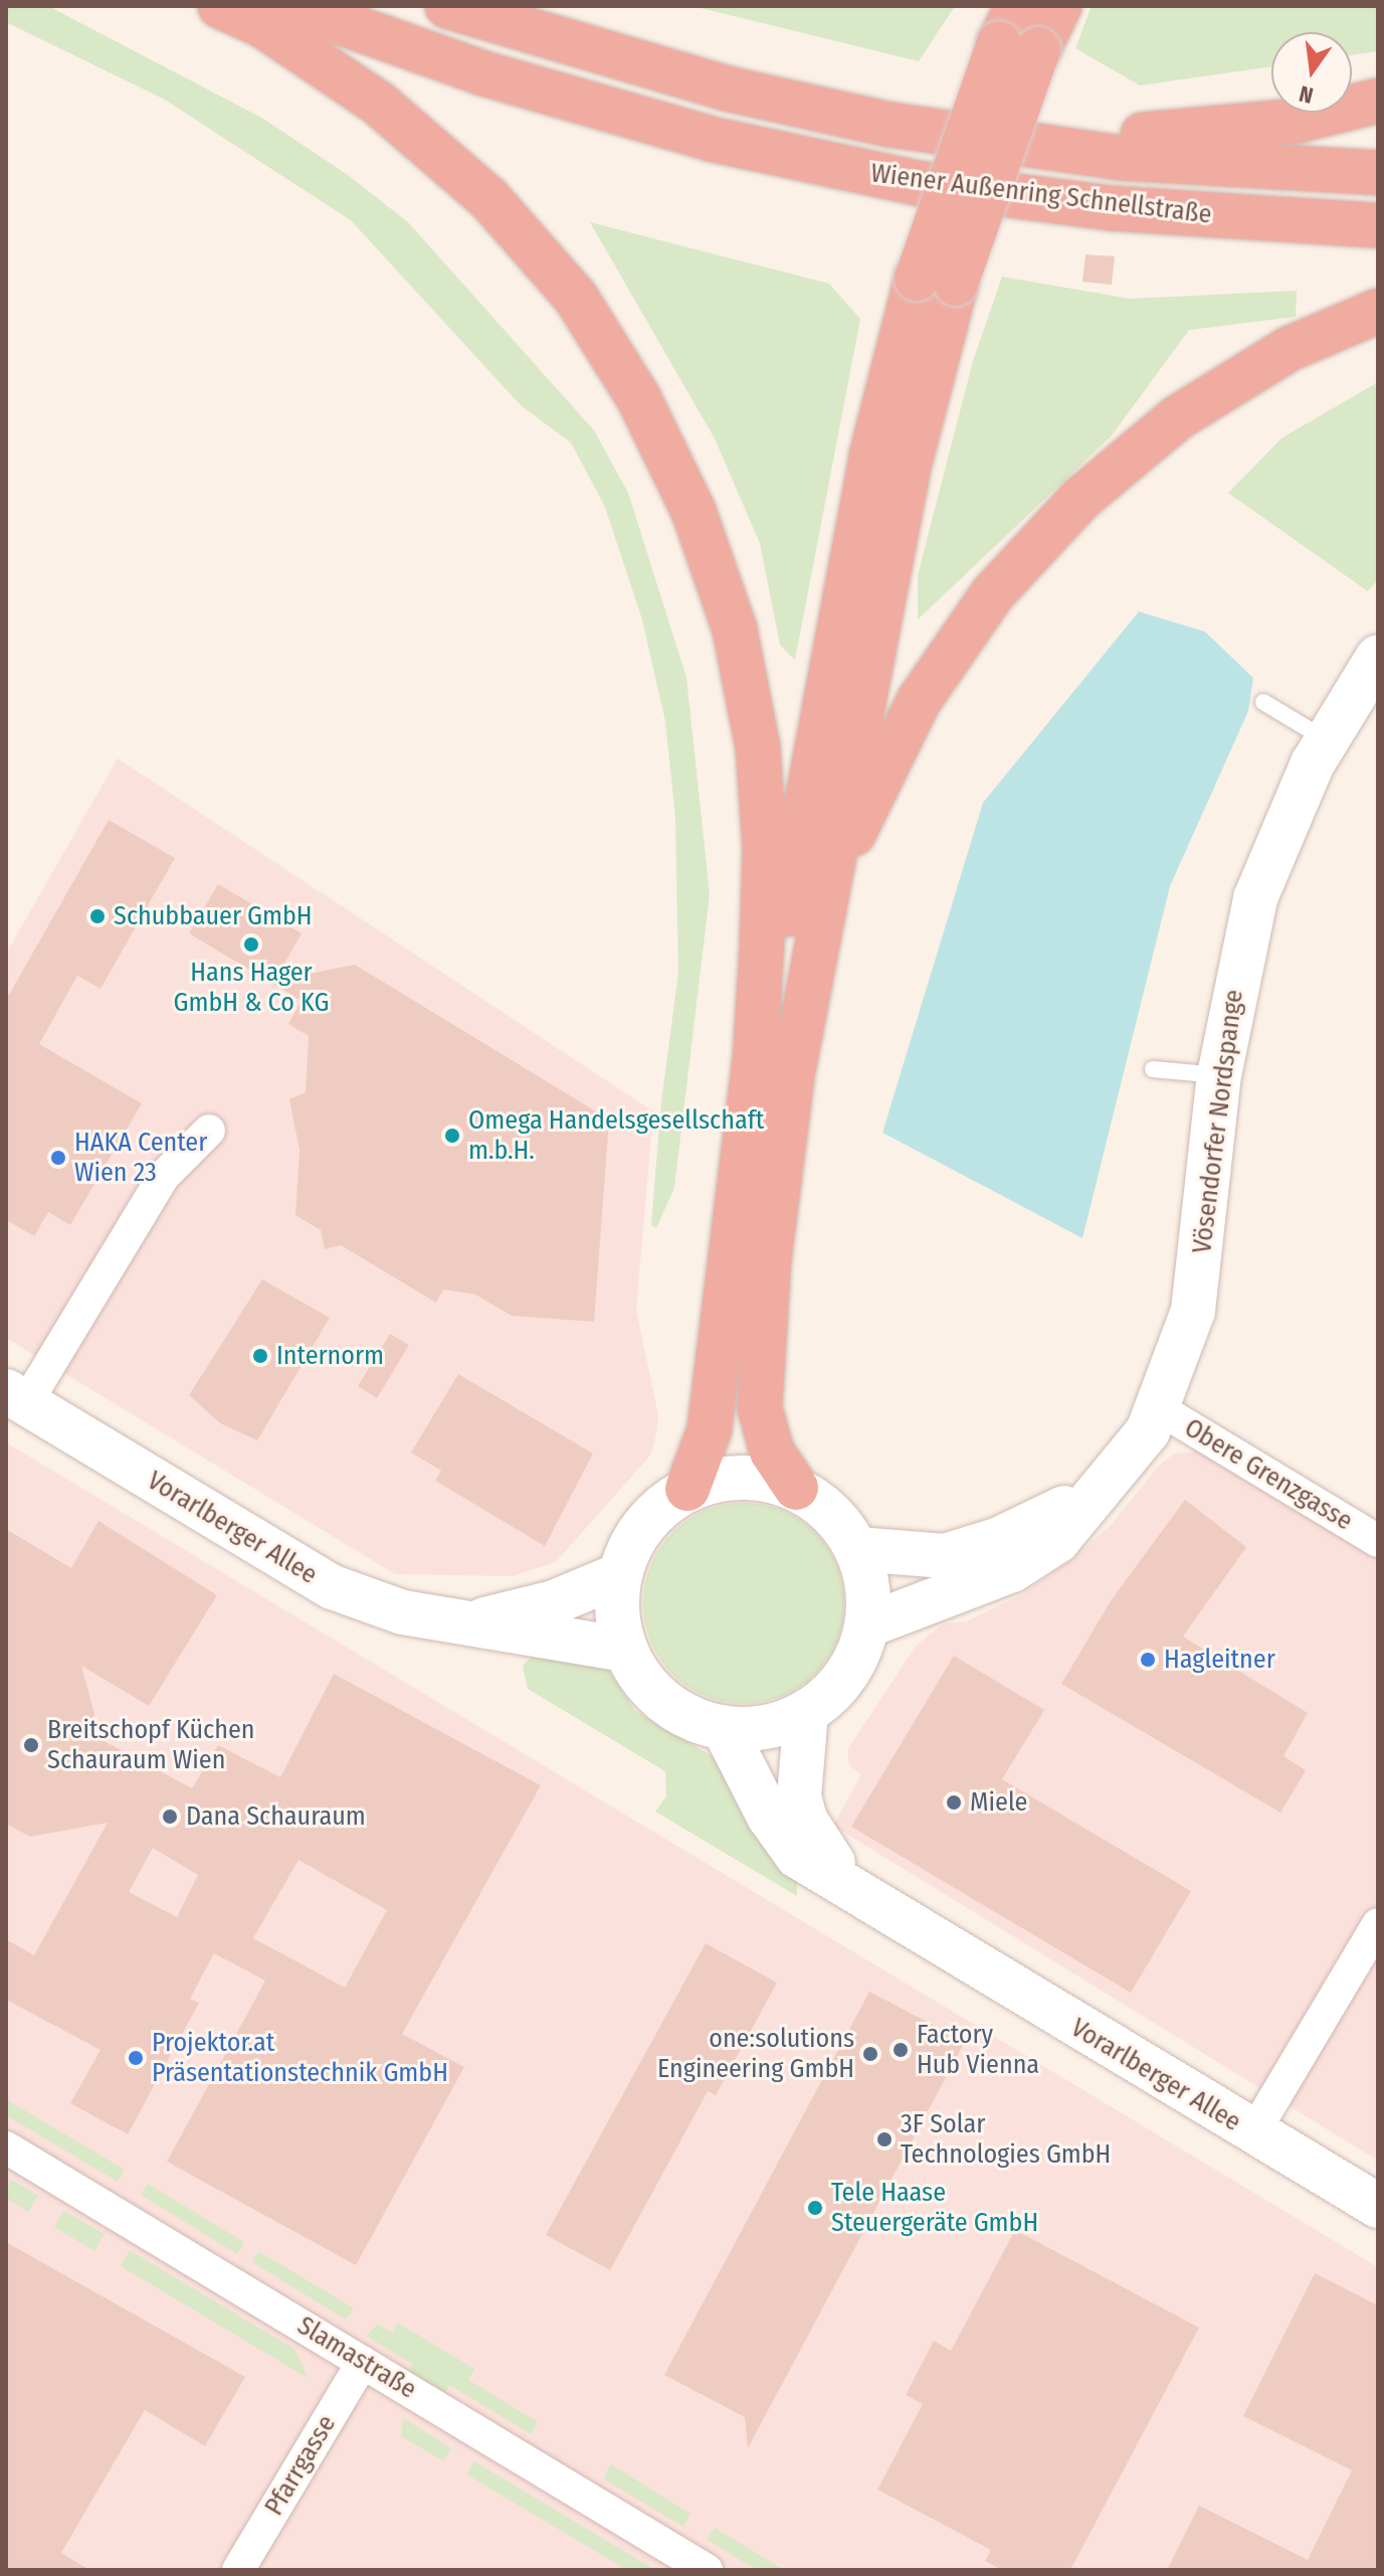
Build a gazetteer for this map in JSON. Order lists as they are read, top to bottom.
{
  "streets": {
    "highway": ["Wiener Außenring Schnellstraße"],
    "main road": ["Vösendorfer Nordspange", "Vorarlberger Allee"],
    "street": ["Obere Grenzgasse", "Slamastraße", "Pfarrgasse"]
  },
  "crossings": [
    ["Vösendorfer Nordspange", "Obere Grenzgasse"],
    ["Vösendorfer Nordspange", "Vorarlberger Allee"],
    ["Slamastraße", "Pfarrgasse"]
  ],
  "places": [
    "Schubbauer GmbH",
    "Hans Hager GmbH & Co KG",
    "Omega Handelsgesellschaft m.b.H.",
    "HAKA Center Wien 23",
    "Internorm",
    "Hagleitner",
    "Breitschopf Küchen Schauraum Wien",
    "Miele",
    "Dana Schauraum",
    "Factory Hub Vienna",
    "one:solutions Engineering GmbH",
    "Projektor.at Präsentationstechnik GmbH",
    "3F Solar Technologies GmbH",
    "Tele Haase Steuergeräte GmbH"
  ],
  "north": "bottom"
}
